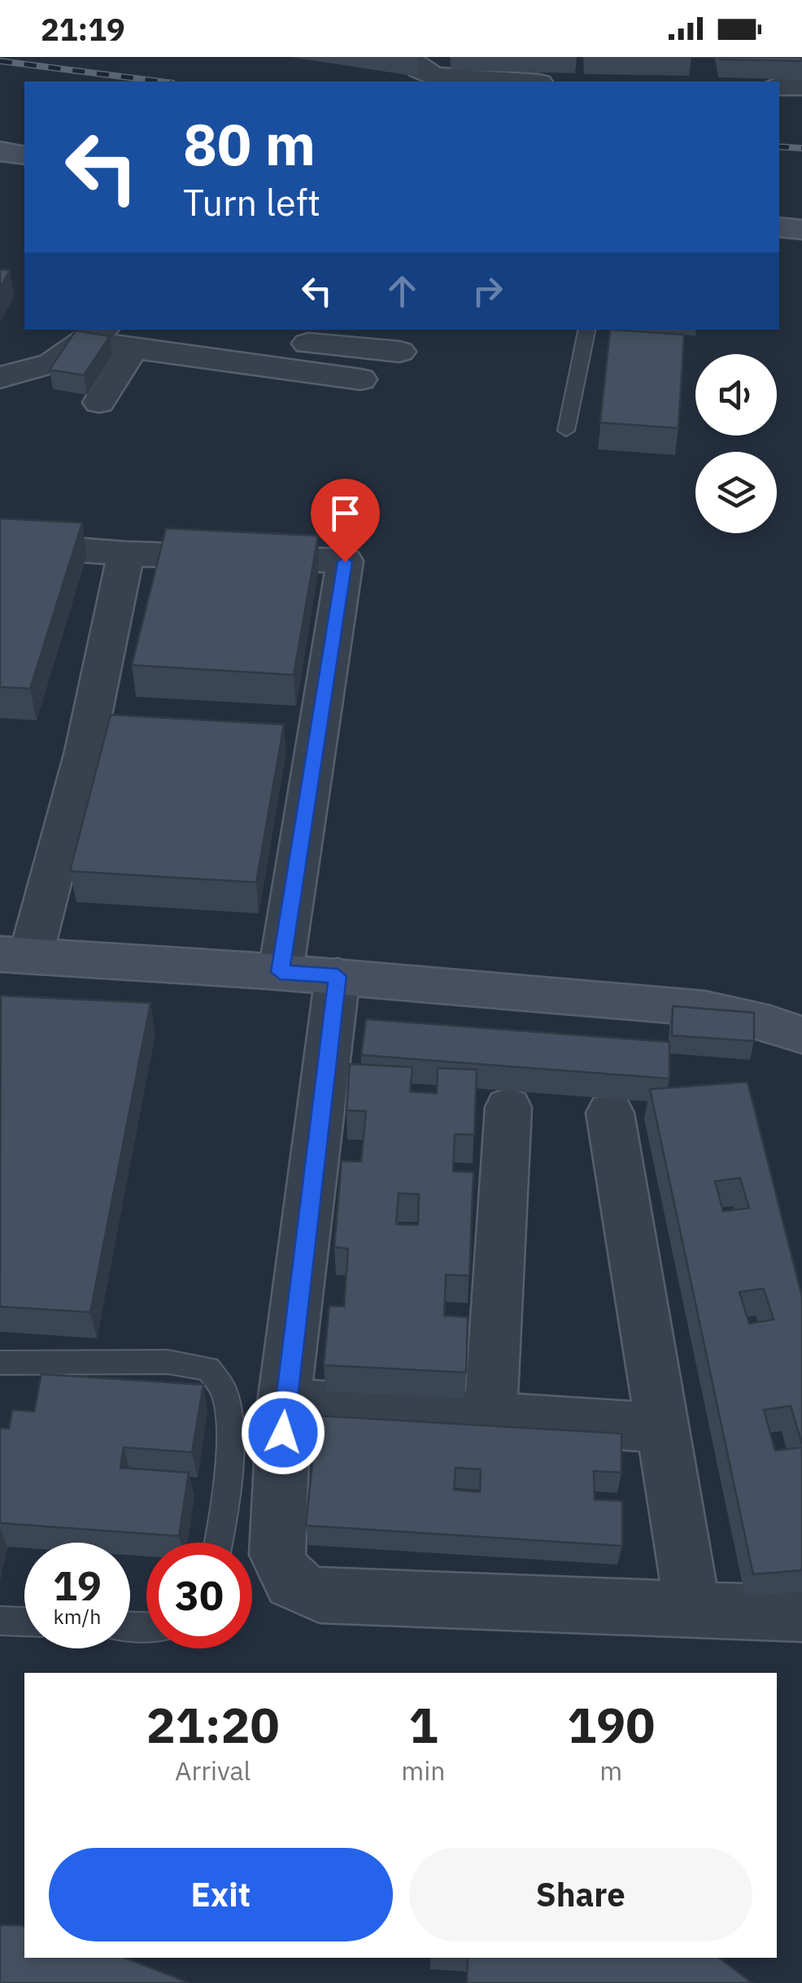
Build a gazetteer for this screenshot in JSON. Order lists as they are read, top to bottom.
{
  "page": {
    "status": "21:19",
    "turn": ["80 m", "Turn left"],
    "speed": "19 km/h",
    "limit": "30",
    "eta": [
      "21:20",
      "Arrival",
      "1",
      "min",
      "190",
      "m"
    ],
    "buttons": ["Exit", "Share"]
  }
}
